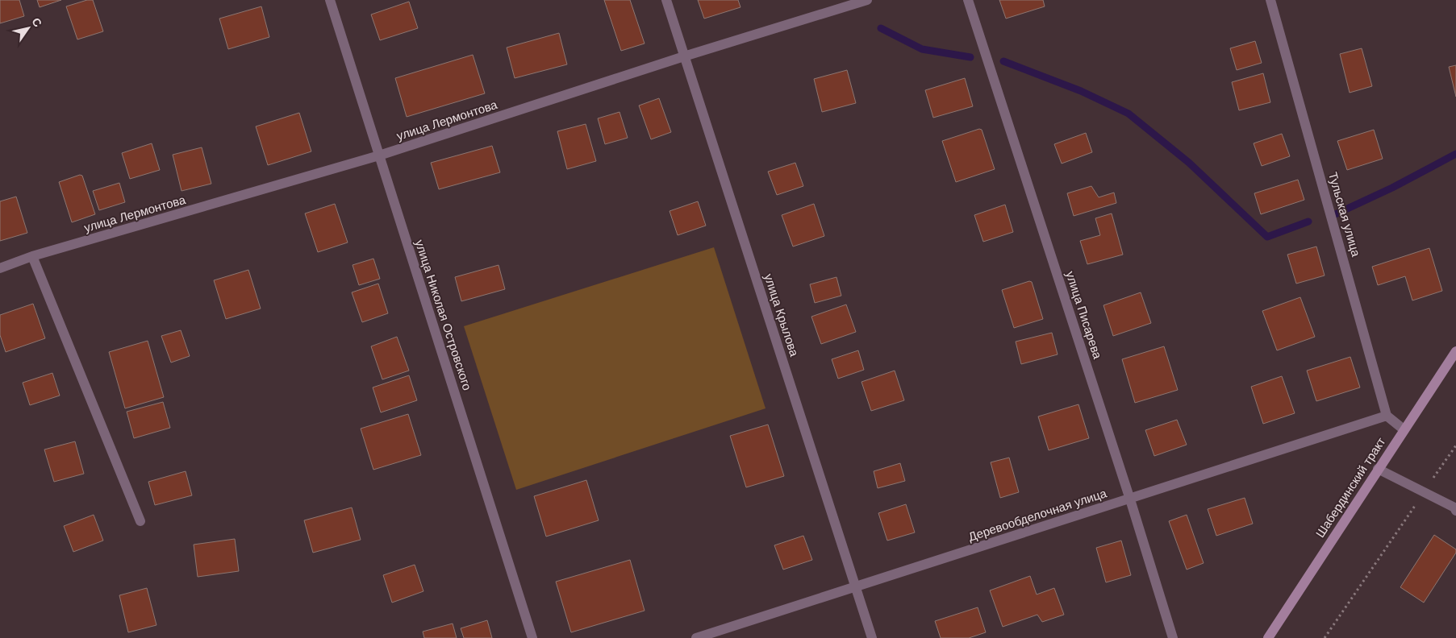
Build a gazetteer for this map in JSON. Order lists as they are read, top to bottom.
{
  "streets": {
    "main road": ["Шабердинский тракт"],
    "street": [
      "улица Лермонтова",
      "Тульская улица",
      "улица Николая Островского",
      "улица Крылова",
      "улица Писарева",
      "Деревообделочная улица"
    ]
  },
  "crossings": [
    ["улица Лермонтова", "улица Николая Островского"],
    ["улица Лермонтова", "улица Крылова"],
    ["Тульская улица", "Деревообделочная улица"],
    ["улица Крылова", "Деревообделочная улица"],
    ["улица Писарева", "Деревообделочная улица"]
  ],
  "north": "top right"
}
